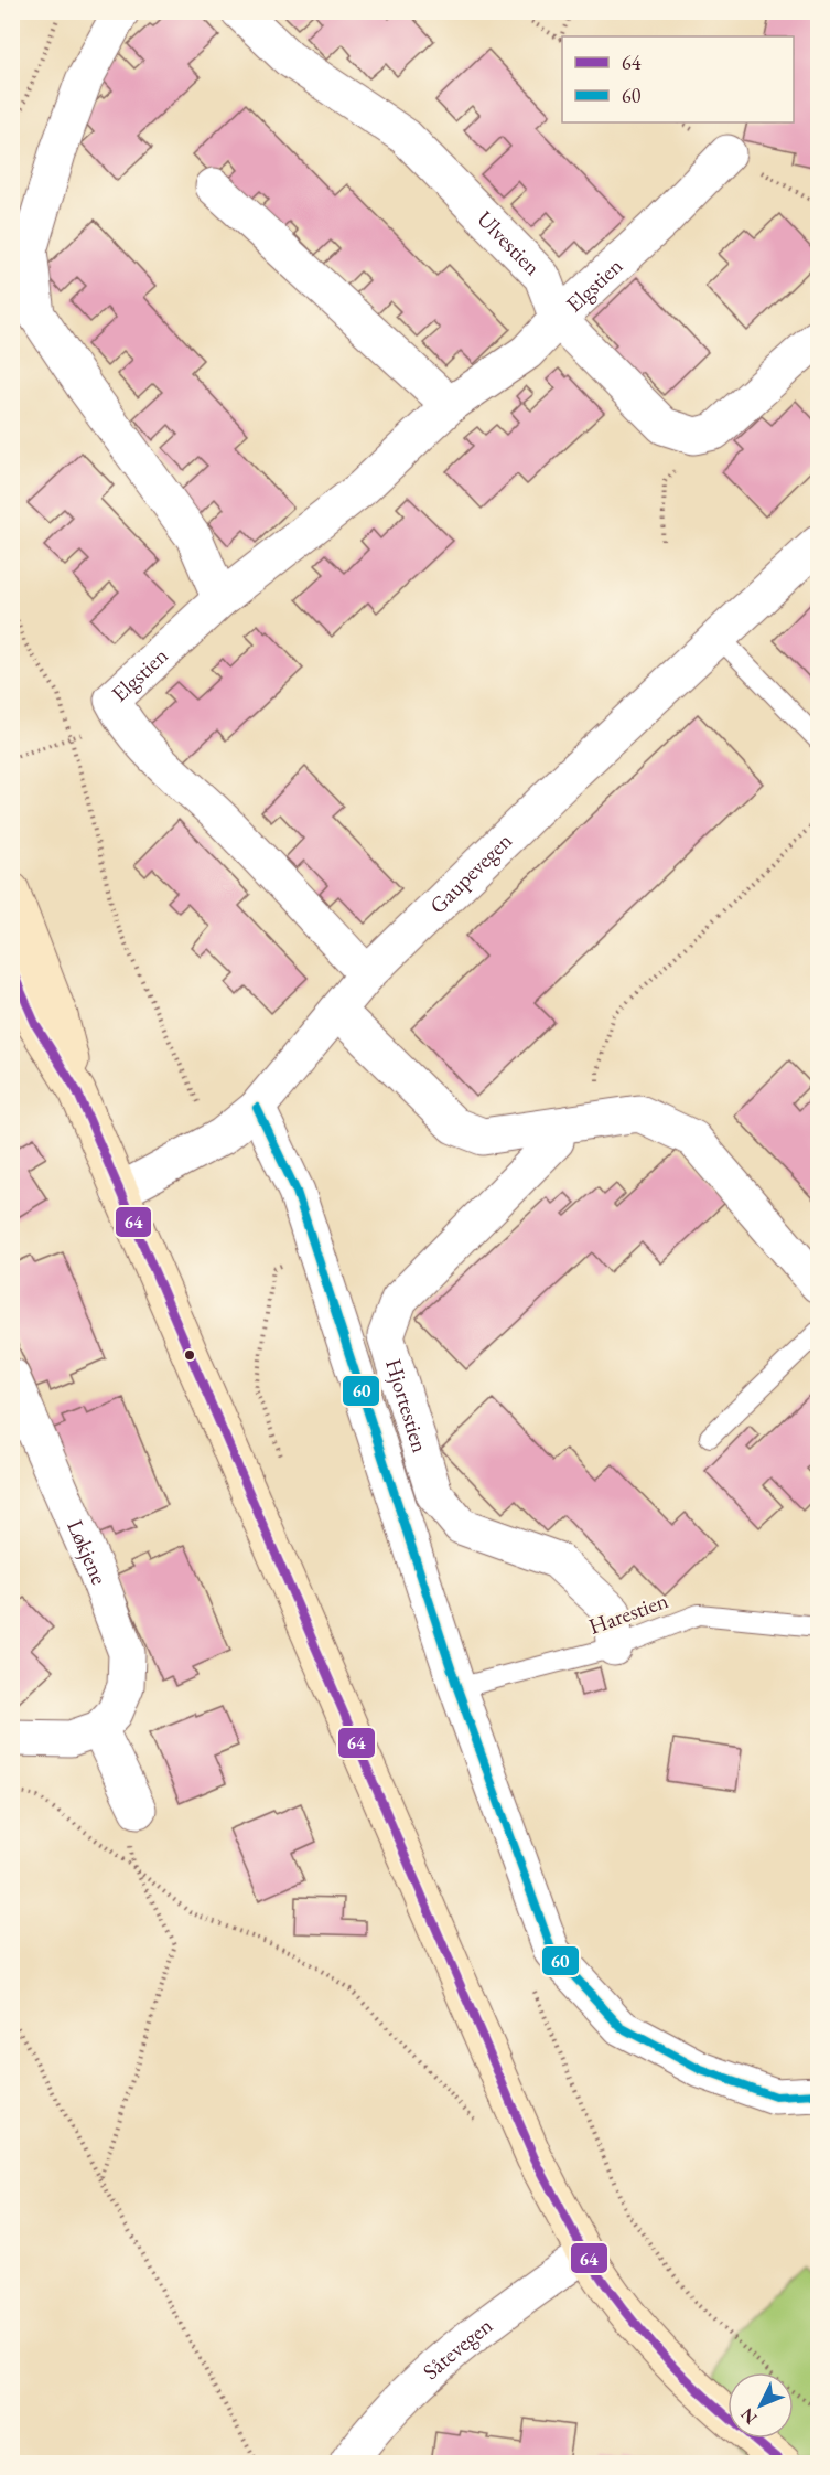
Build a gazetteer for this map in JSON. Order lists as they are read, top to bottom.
{
  "streets": {
    "street": [
      "Ulvestien",
      "Elgstien",
      "Gaupevegen",
      "Hjortestien",
      "Løkjene",
      "Såtevegen"
    ],
    "lane": ["Harestien"]
  },
  "crossings": [
    ["Ulvestien", "Elgstien"],
    ["Elgstien", "Gaupevegen"],
    ["Hjortestien", "Harestien"]
  ],
  "lines": ["transit line 64", "transit line 60"],
  "legend": ["64", "60"],
  "north": "bottom left"
}
